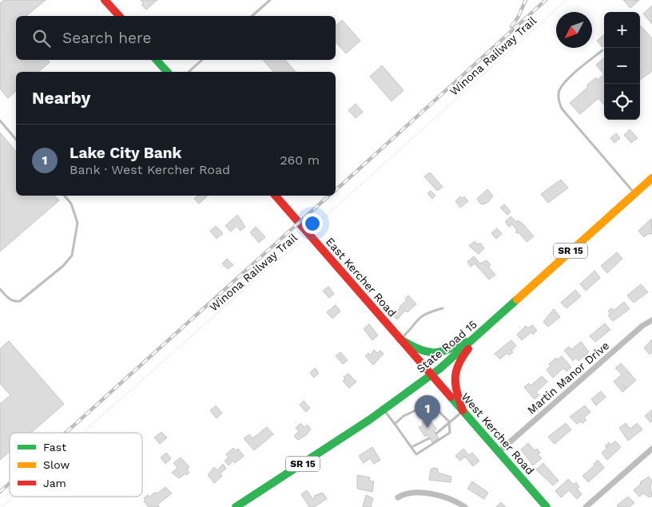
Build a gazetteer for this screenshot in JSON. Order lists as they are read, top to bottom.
{
  "streets": {
    "main road": [
      "SR 15",
      "East Kercher Road",
      "State Road 15",
      "West Kercher Road"
    ],
    "street": ["Martin Manor Drive"],
    "path": ["Winona Railway Trail"]
  },
  "crossings": [
    ["Winona Railway Trail", "East Kercher Road"],
    ["East Kercher Road", "State Road 15"],
    ["East Kercher Road", "West Kercher Road"],
    ["State Road 15", "West Kercher Road"],
    ["Martin Manor Drive", "West Kercher Road"]
  ],
  "legend": ["Fast", "Slow", "Jam"],
  "north": "bottom left",
  "page": {
    "map_buttons": ["+", "−"],
    "search": "Search here",
    "heading": "Nearby",
    "list": [
      {
        "mark": "1",
        "name": "Lake City Bank",
        "note": "Bank · West Kercher Road",
        "value": "260 m"
      }
    ],
    "pins": "1"
  }
}
